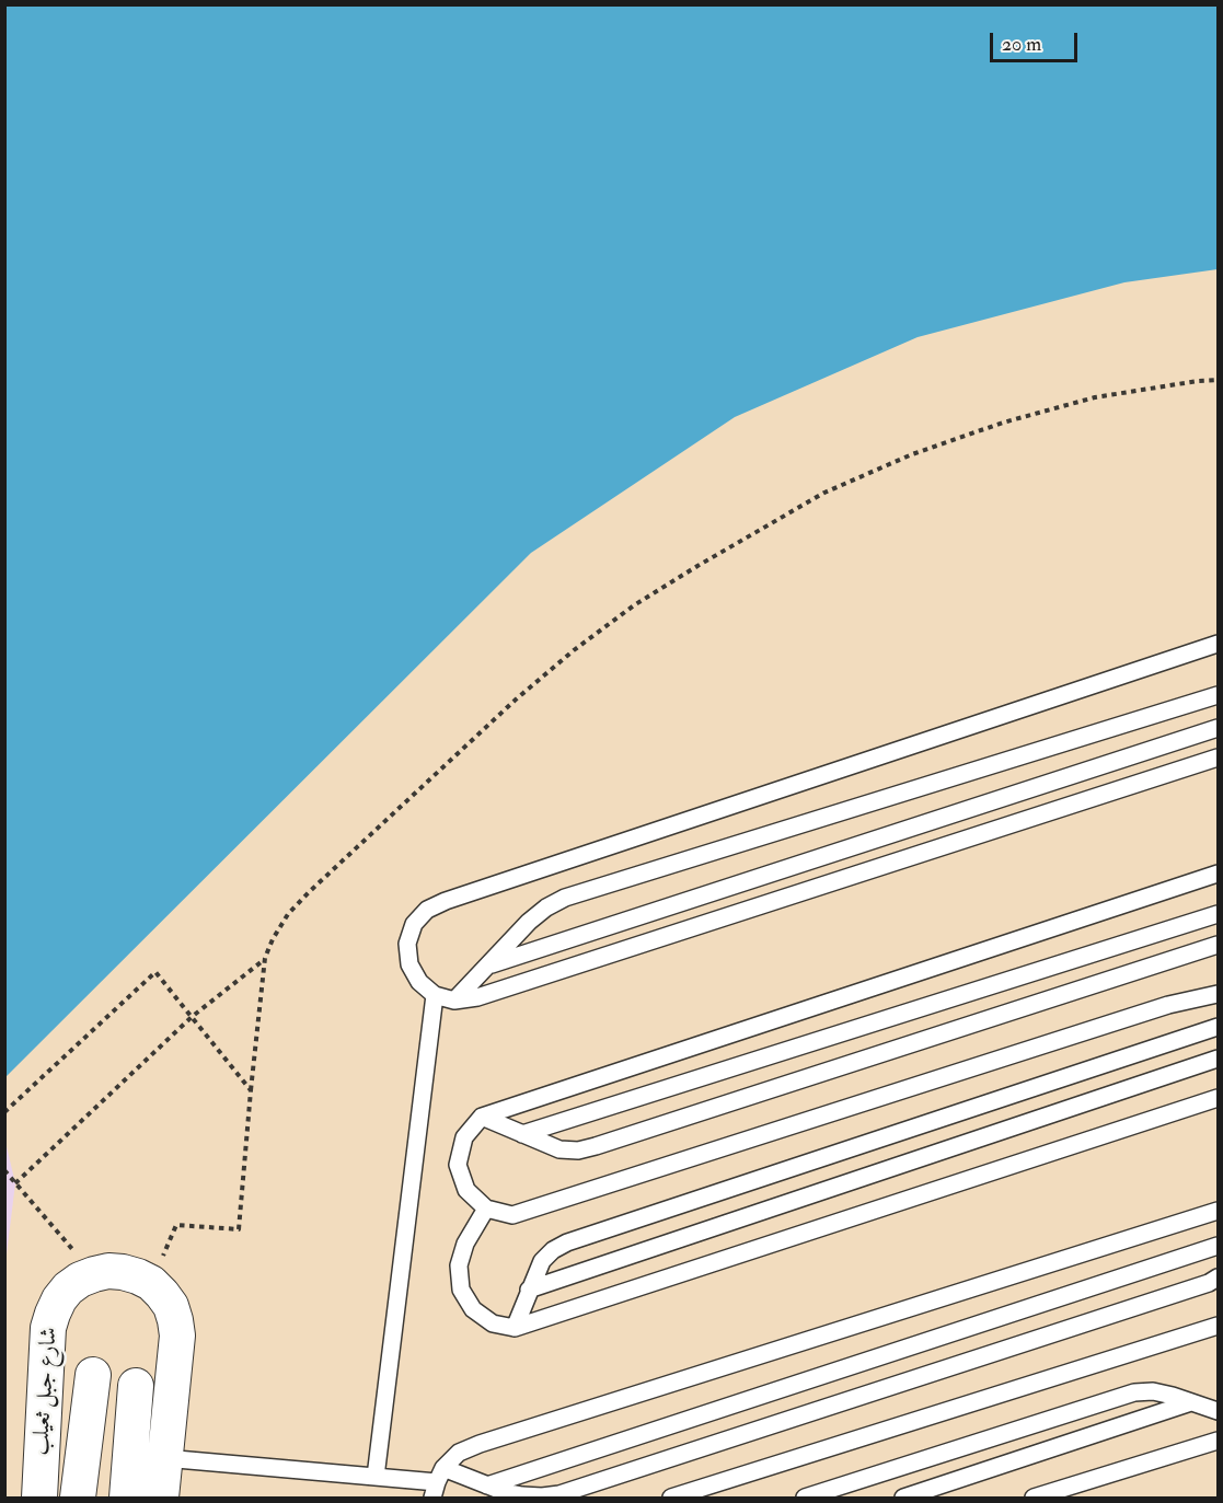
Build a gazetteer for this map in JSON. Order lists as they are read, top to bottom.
{
  "streets": {
    "street": ["شارع جبل ثعيلب"]
  },
  "scale_bar": "20 m"
}
